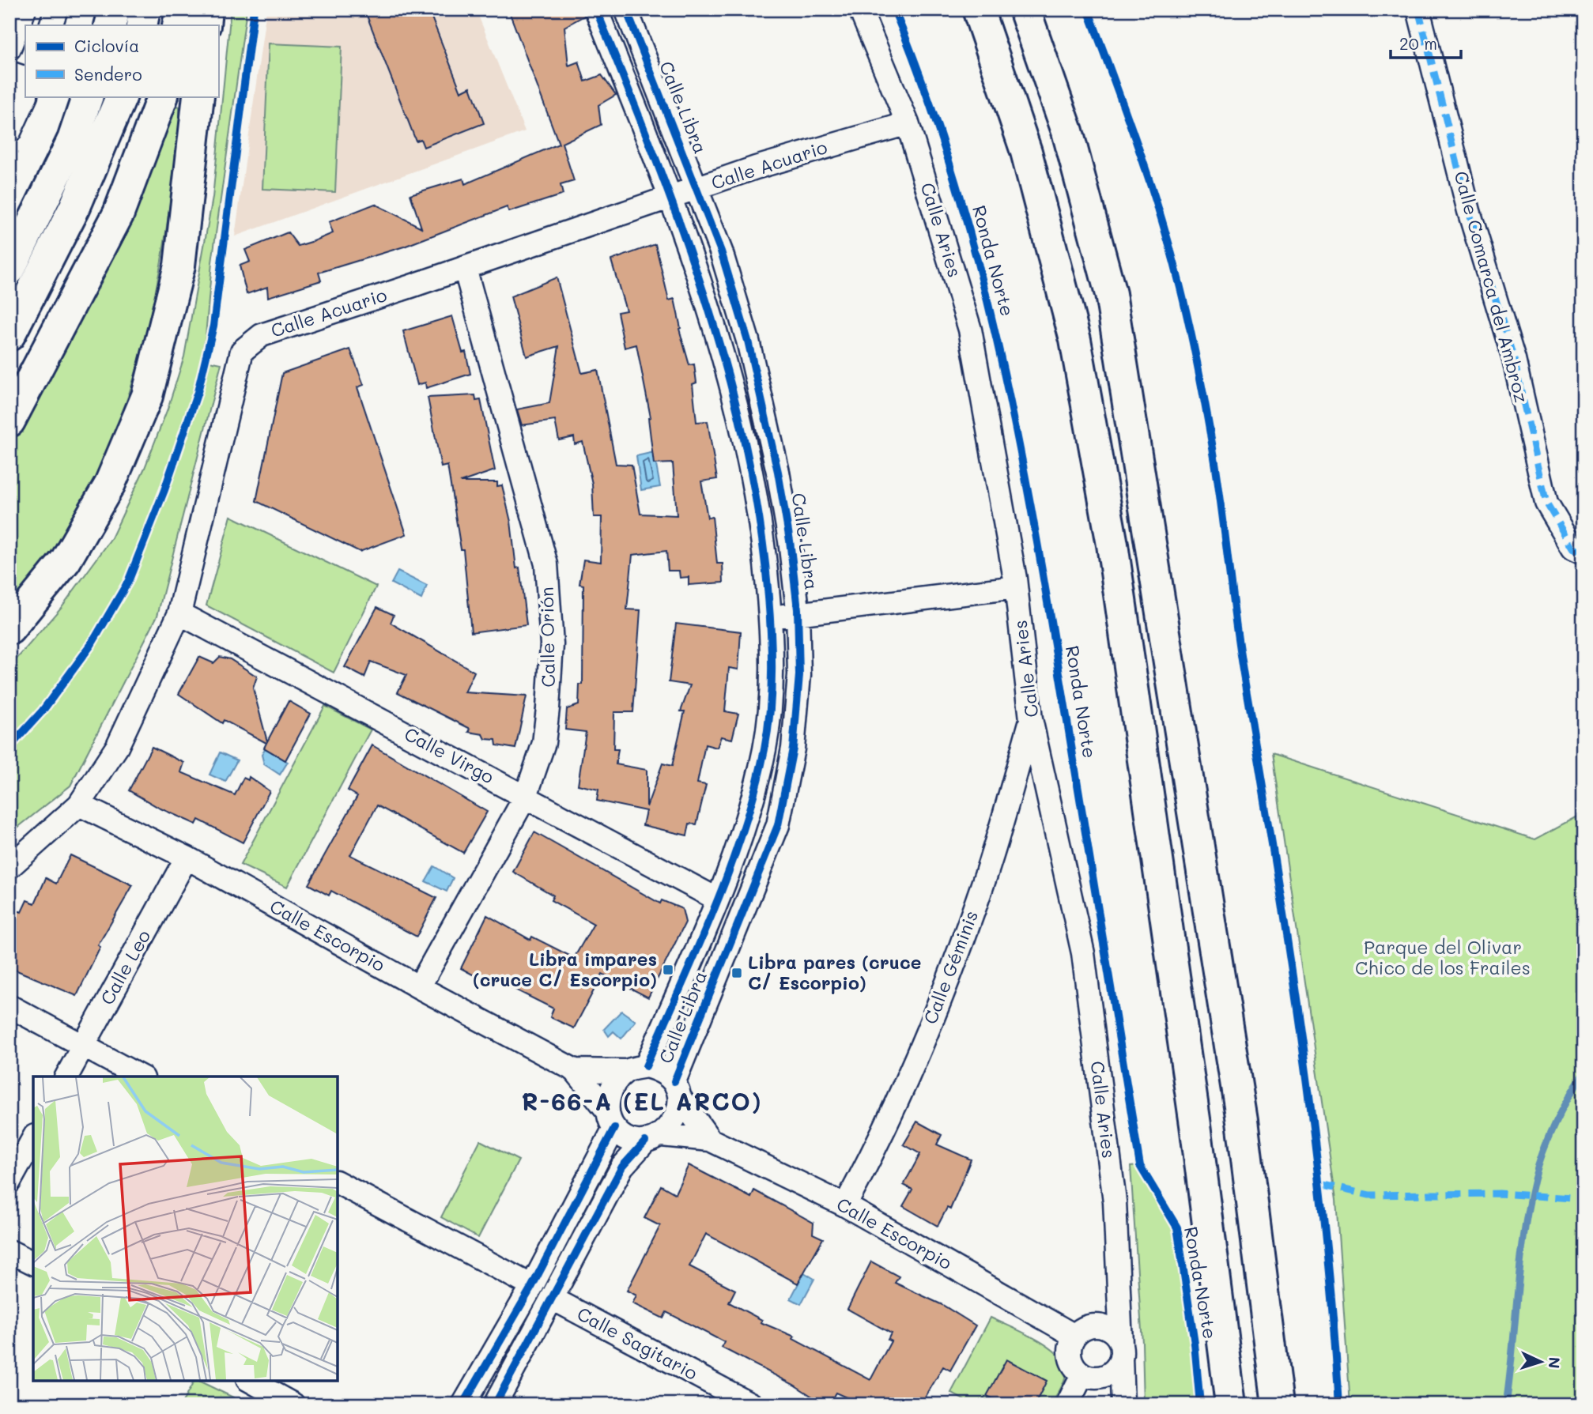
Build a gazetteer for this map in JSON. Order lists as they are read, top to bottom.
{
  "streets": {
    "main road": ["Ronda Norte"],
    "street": [
      "Calle Libra",
      "Calle Acuario",
      "Calle Aries",
      "Calle Comarca del Ambroz",
      "Calle Orión",
      "Calle Virgo",
      "Calle Escorpio",
      "Calle Leo",
      "Calle Géminis",
      "Calle Sagitario"
    ]
  },
  "crossings": [
    ["Calle Libra", "Calle Acuario"],
    ["Calle Libra", "Calle Virgo"],
    ["Calle Libra", "Calle Escorpio"],
    ["Calle Acuario", "Calle Aries"],
    ["Calle Acuario", "Calle Orión"],
    ["Calle Acuario", "Calle Virgo"],
    ["Calle Acuario", "Calle Escorpio"],
    ["Calle Aries", "Calle Escorpio"],
    ["Calle Aries", "Calle Géminis"],
    ["Calle Orión", "Calle Virgo"],
    ["Calle Orión", "Calle Escorpio"],
    ["Calle Escorpio", "Calle Leo"],
    ["Calle Escorpio", "Calle Géminis"]
  ],
  "districts": ["R-66-A (EL ARCO)"],
  "parks": ["Parque del Olivar Chico de los Frailes"],
  "places": {
    "transit": ["Libra impares (cruce C/ Escorpio)", "Libra pares (cruce C/ Escorpio)"]
  },
  "legend": ["Ciclovía", "Sendero"],
  "scale_bar": "20 m",
  "north": "right"
}
